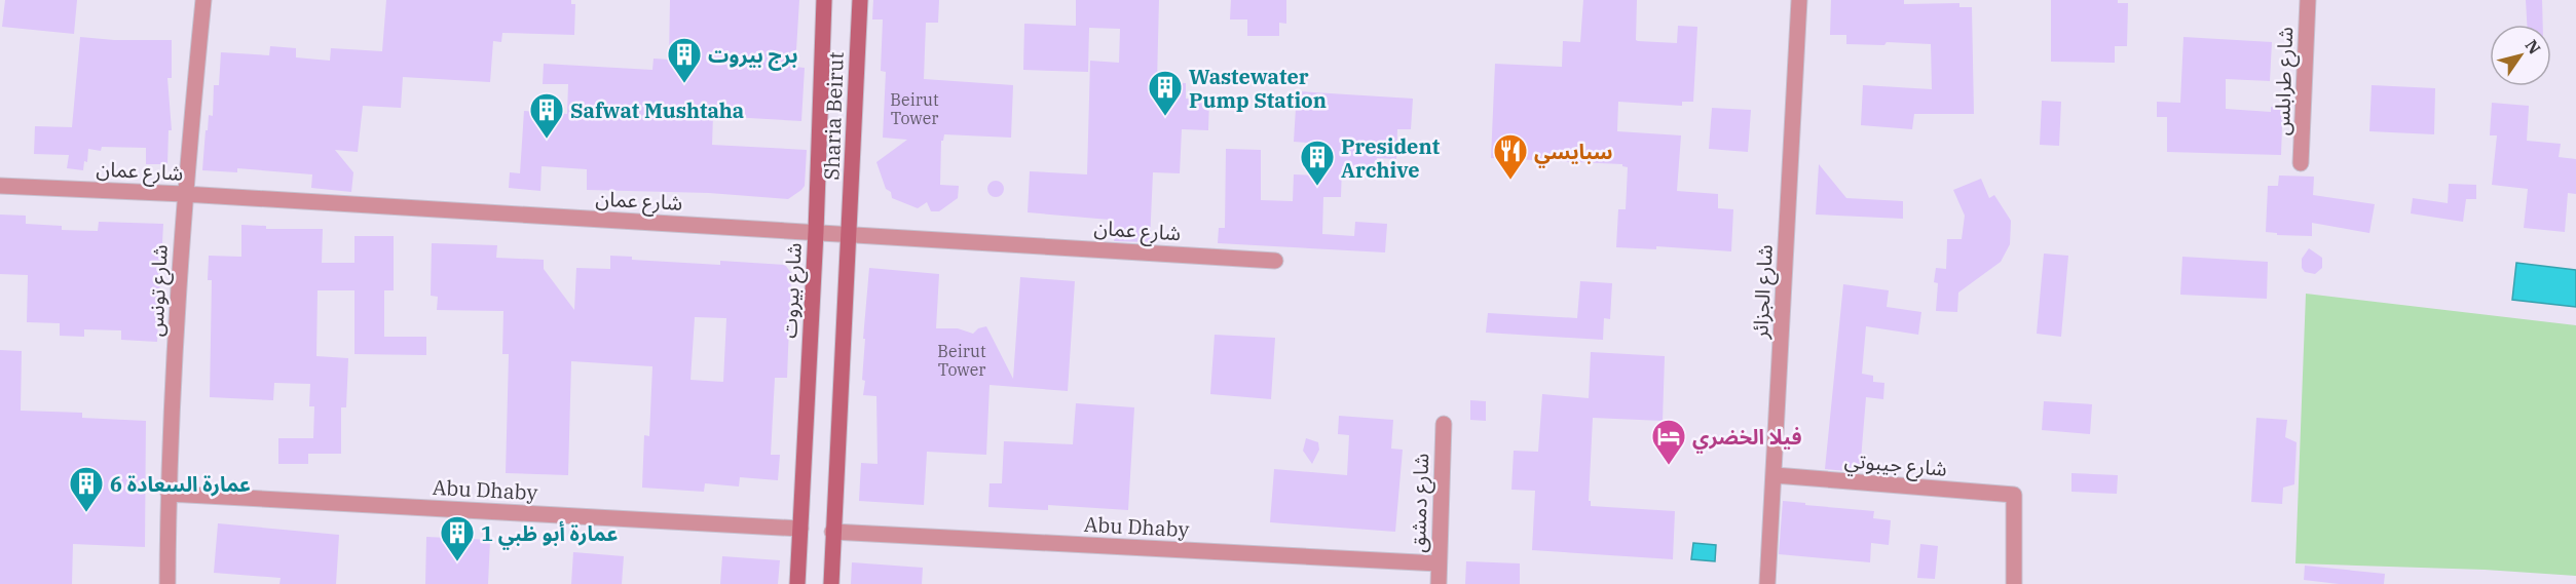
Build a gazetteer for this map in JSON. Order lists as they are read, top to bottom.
{
  "streets": {
    "main road": ["Sharia Beirut", "شارع بيروت"],
    "street": [
      "شارع طرابلس",
      "شارع عمان",
      "شارع تونس",
      "شارع الجزائر",
      "شارع جيبوتي",
      "Abu Dhaby",
      "شارع دمشق"
    ]
  },
  "crossings": [
    ["Sharia Beirut", "شارع عمان"],
    ["شارع عمان", "شارع تونس"],
    ["شارع عمان", "شارع بيروت"],
    ["شارع تونس", "Abu Dhaby"],
    ["شارع بيروت", "Abu Dhaby"],
    ["شارع الجزائر", "شارع جيبوتي"],
    ["Abu Dhaby", "شارع دمشق"]
  ],
  "places": {
    "building": [
      "برج بيروت",
      "Wastewater Pump Station",
      "Safwat Mushtaha",
      "President Archive",
      "عمارة السعادة 6",
      "عمارة أبو ظبي 1"
    ],
    "restaurant": ["سبايسي"],
    "hotel": ["فيلا الخضري"]
  },
  "house_numbers": ["Beirut Tower", "Beirut Tower"],
  "north": "top right"
}
